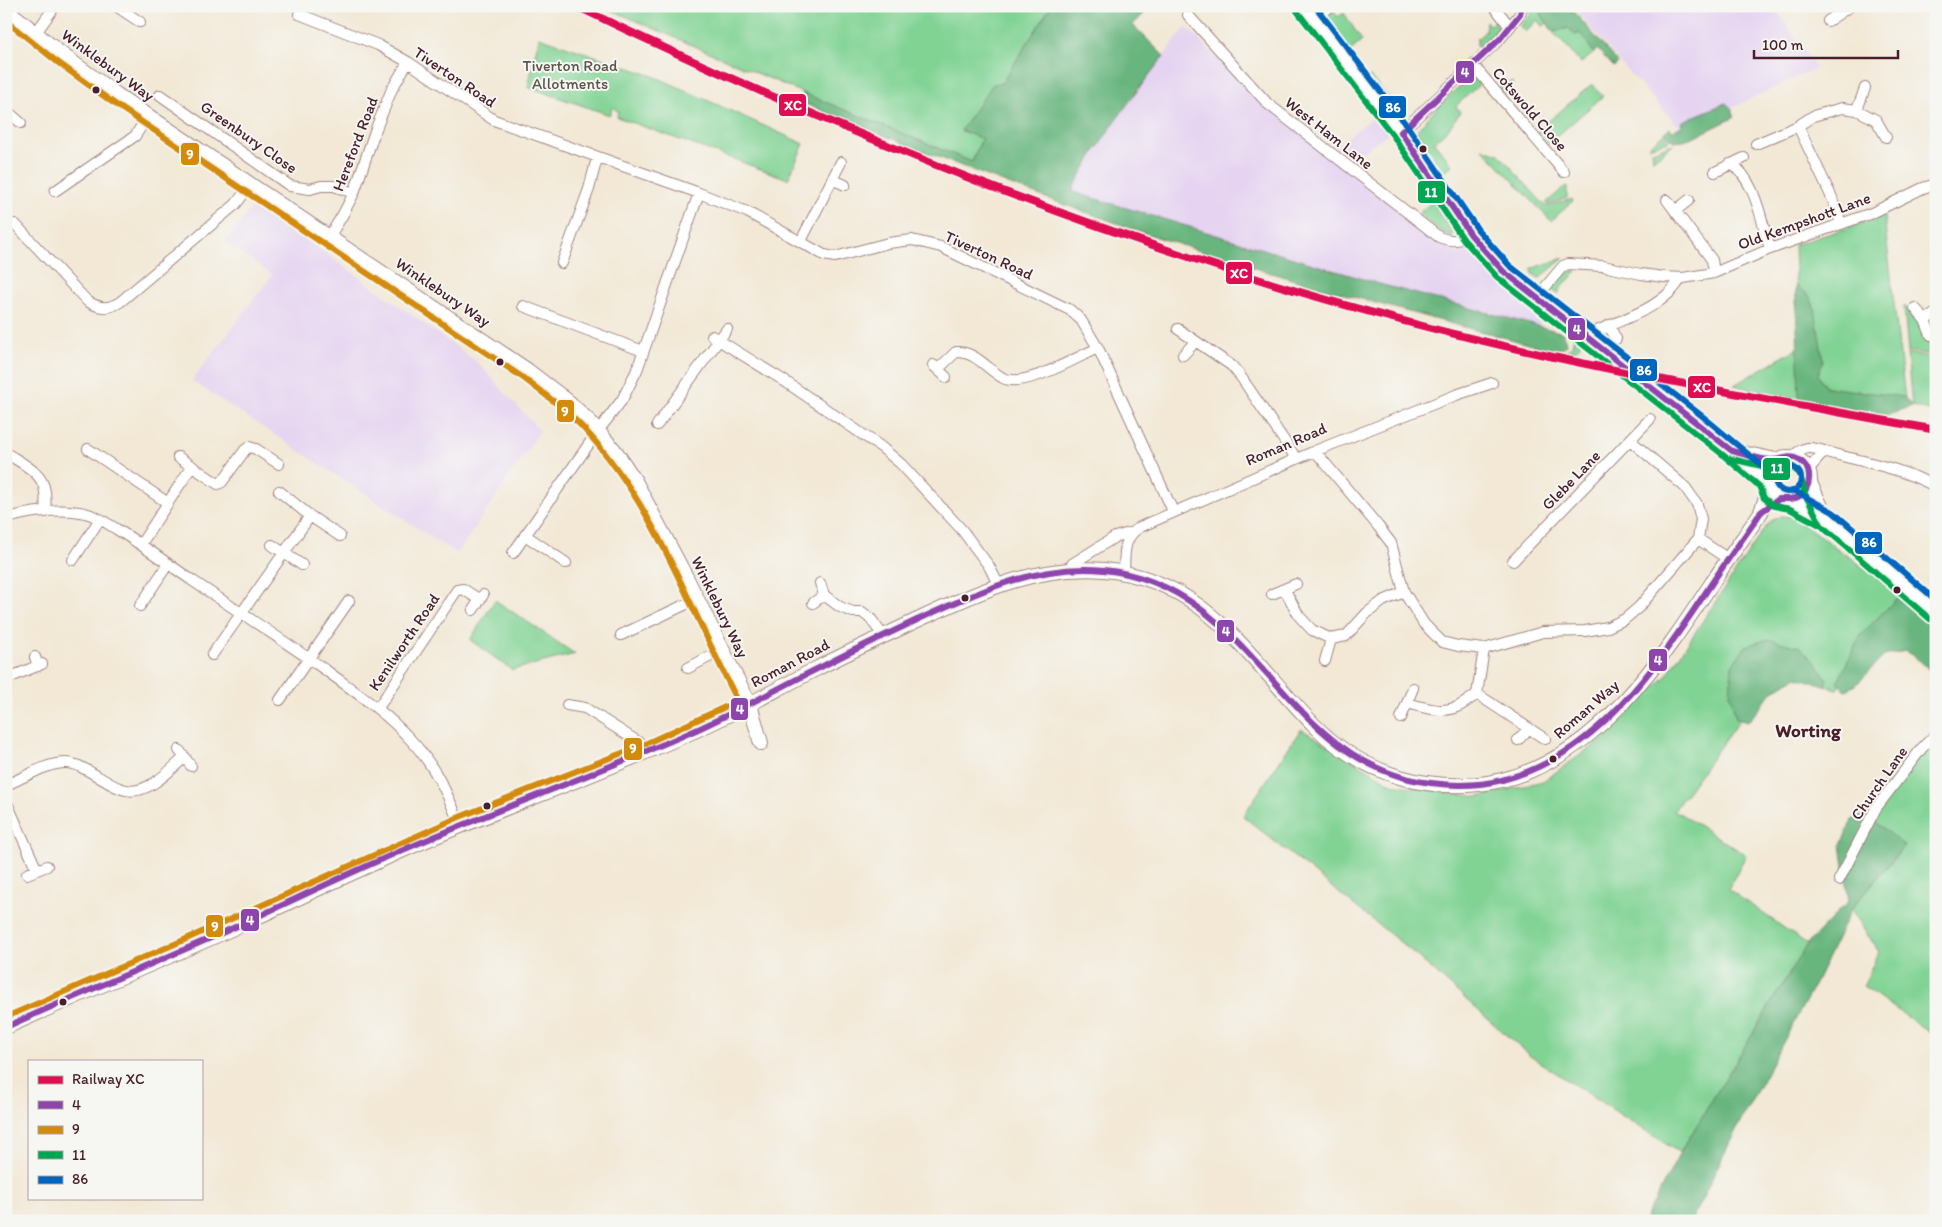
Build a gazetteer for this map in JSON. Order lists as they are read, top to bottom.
{
  "streets": {
    "street": [
      "Winklebury Way",
      "Tiverton Road",
      "Cotswold Close",
      "West Ham Lane",
      "Greenbury Close",
      "Hereford Road",
      "Old Kempshott Lane",
      "Roman Road",
      "Glebe Lane",
      "Kenilworth Road",
      "Roman Way",
      "Church Lane"
    ]
  },
  "crossings": [
    ["Winklebury Way", "Hereford Road"],
    ["Winklebury Way", "Roman Road"],
    ["Tiverton Road", "Hereford Road"],
    ["Tiverton Road", "Roman Road"],
    ["Greenbury Close", "Hereford Road"],
    ["Roman Road", "Kenilworth Road"],
    ["Roman Road", "Roman Way"]
  ],
  "districts": ["Worting"],
  "parks": ["Tiverton Road Allotments"],
  "lines": [
    "rail line XC",
    "transit line 4",
    "transit line 86",
    "transit line 11",
    "transit line 9"
  ],
  "legend": [
    "Railway XC",
    "4",
    "9",
    "11",
    "86"
  ],
  "scale_bar": "100 m"
}
